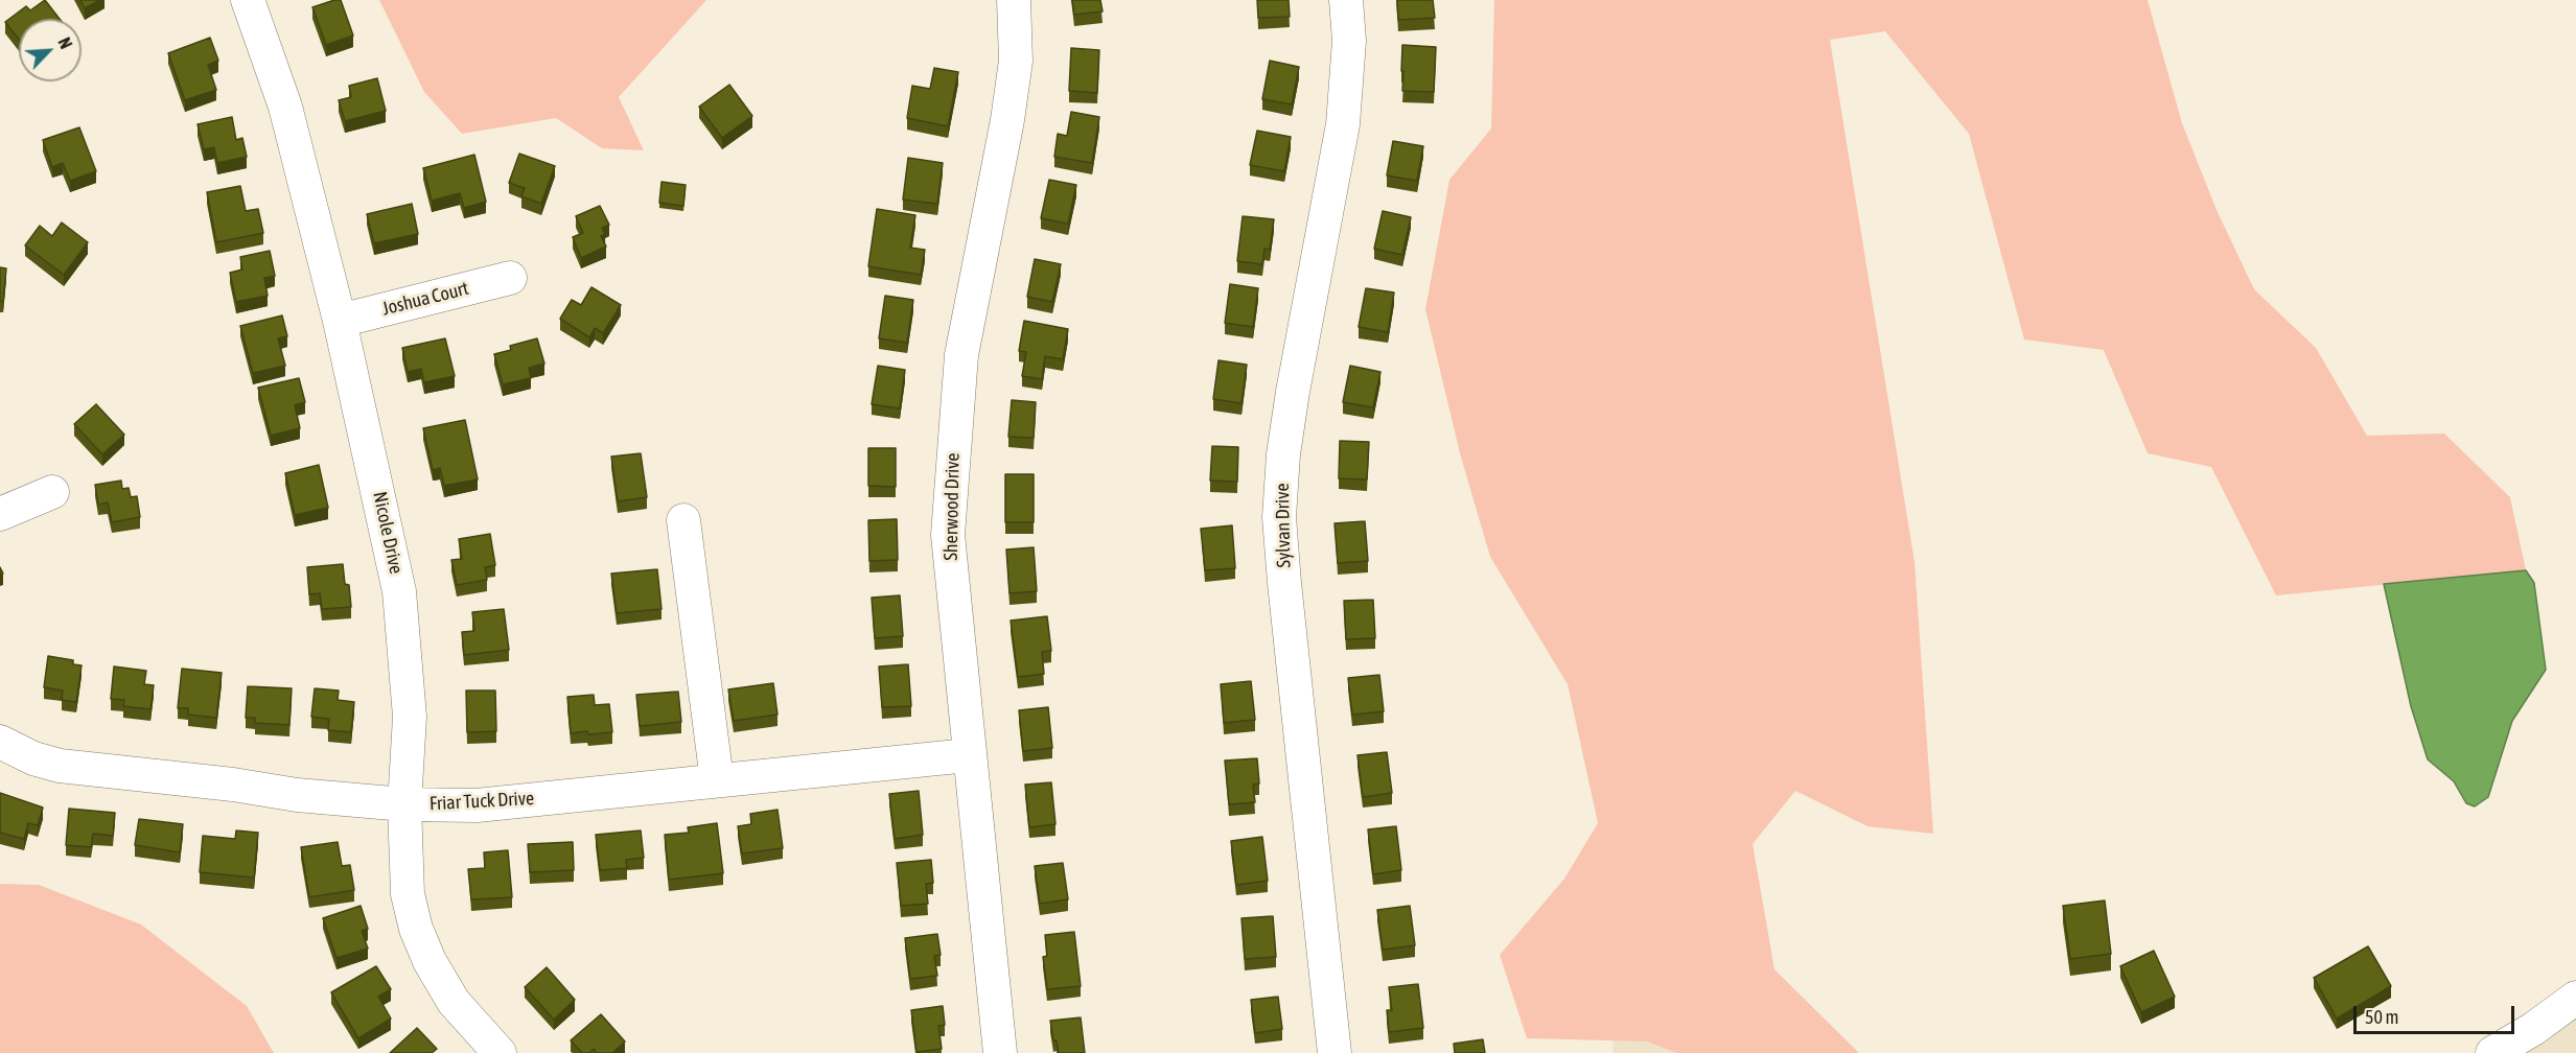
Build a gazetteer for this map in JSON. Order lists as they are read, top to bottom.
{
  "streets": {
    "street": [
      "Joshua Court",
      "Sherwood Drive",
      "Sylvan Drive",
      "Nicole Drive",
      "Friar Tuck Drive"
    ]
  },
  "crossings": [
    ["Joshua Court", "Nicole Drive"],
    ["Sherwood Drive", "Friar Tuck Drive"],
    ["Nicole Drive", "Friar Tuck Drive"]
  ],
  "scale_bar": "50 m",
  "north": "top right"
}
